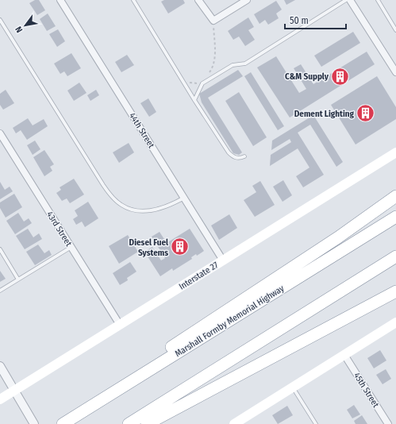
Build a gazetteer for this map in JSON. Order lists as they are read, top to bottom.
{
  "streets": {
    "highway": ["Marshall Formby Memorial Highway"],
    "main road": ["Interstate 27"],
    "street": ["44th Street", "43rd Street", "45th Street"]
  },
  "crossings": [
    ["44th Street", "Interstate 27"],
    ["43rd Street", "Interstate 27"]
  ],
  "places": {
    "building": ["C&M Supply", "Dement Lighting", "Diesel Fuel Systems"]
  },
  "scale_bar": "50 m",
  "north": "bottom left"
}
